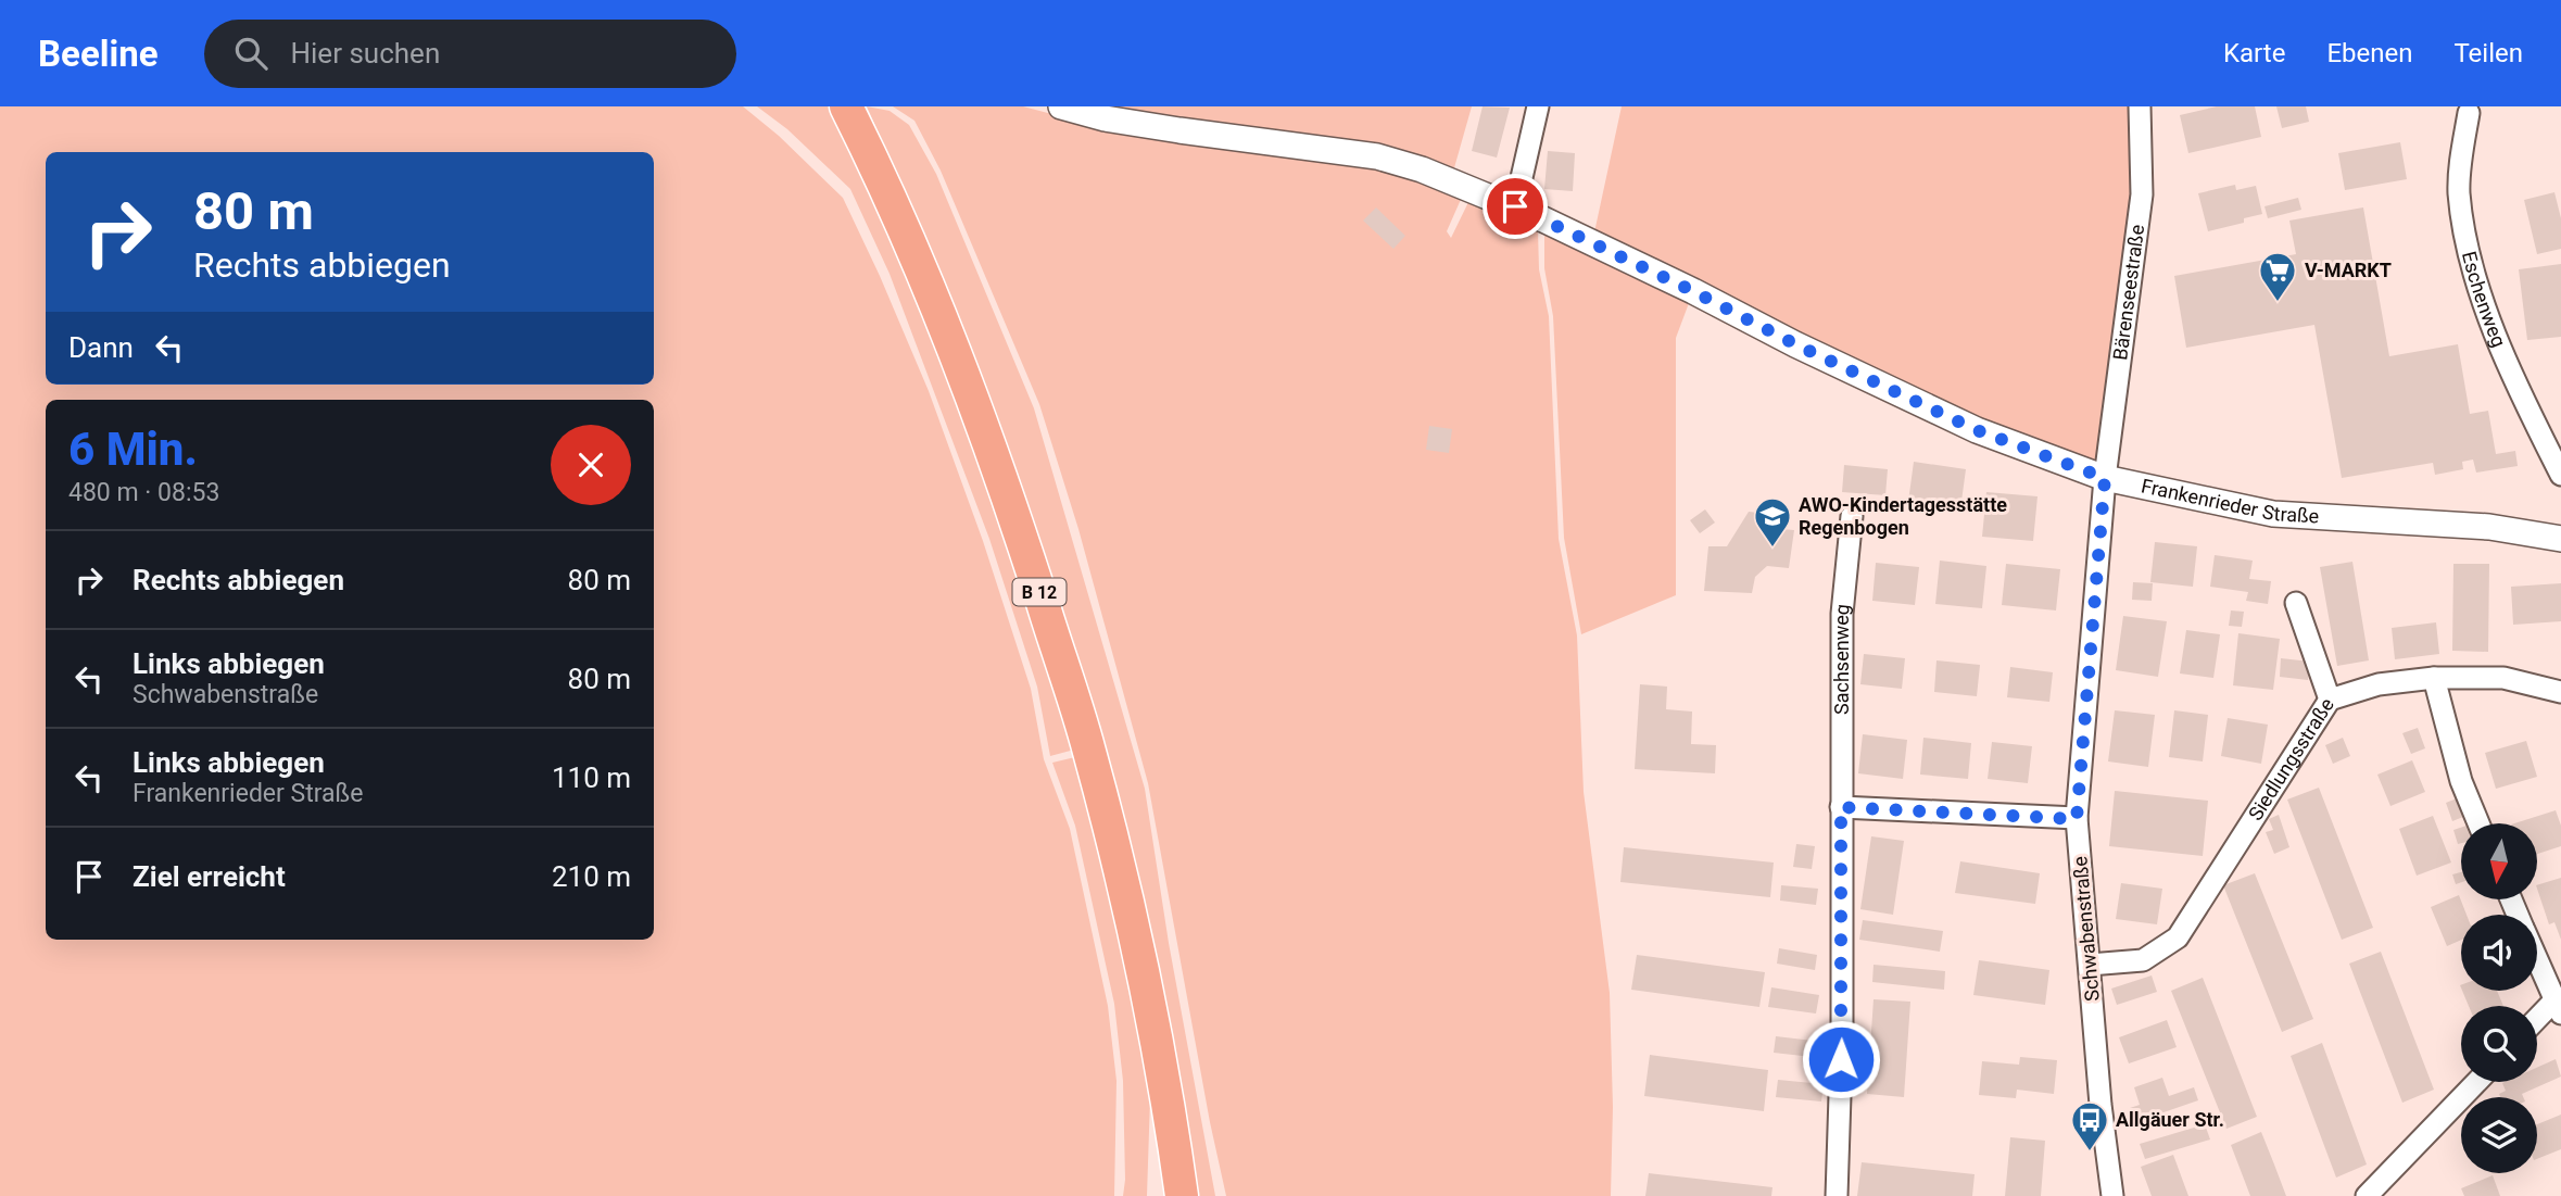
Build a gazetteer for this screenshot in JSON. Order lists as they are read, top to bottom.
{
  "streets": {
    "main road": ["B 12"],
    "street": [
      "Bärenseestraße",
      "Eschenweg",
      "Frankenrieder Straße",
      "Sachsenweg",
      "Siedlungsstraße",
      "Schwabenstraße"
    ]
  },
  "crossings": [
    ["Bärenseestraße", "Frankenrieder Straße"],
    ["Bärenseestraße", "Schwabenstraße"],
    ["Frankenrieder Straße", "Schwabenstraße"],
    ["Siedlungsstraße", "Schwabenstraße"]
  ],
  "places": {
    "supermarket": ["V-MARKT"],
    "school or university": ["AWO-Kindertagesstätte Regenbogen"],
    "bus stop": ["Allgäuer Str."]
  },
  "north": "bottom",
  "page": {
    "header": "Beeline",
    "search": "Hier suchen",
    "nav": ["Karte", "Ebenen", "Teilen"],
    "turn": ["80 m", "Rechts abbiegen"],
    "then": "Dann",
    "heading": ["6 Min.", "480 m · 08:53"],
    "list": [
      {
        "name": "Rechts abbiegen",
        "value": "80 m"
      },
      {
        "name": "Links abbiegen",
        "note": "Schwabenstraße",
        "value": "80 m"
      },
      {
        "name": "Links abbiegen",
        "note": "Frankenrieder Straße",
        "value": "110 m"
      },
      {
        "name": "Ziel erreicht",
        "value": "210 m"
      }
    ]
  }
}
